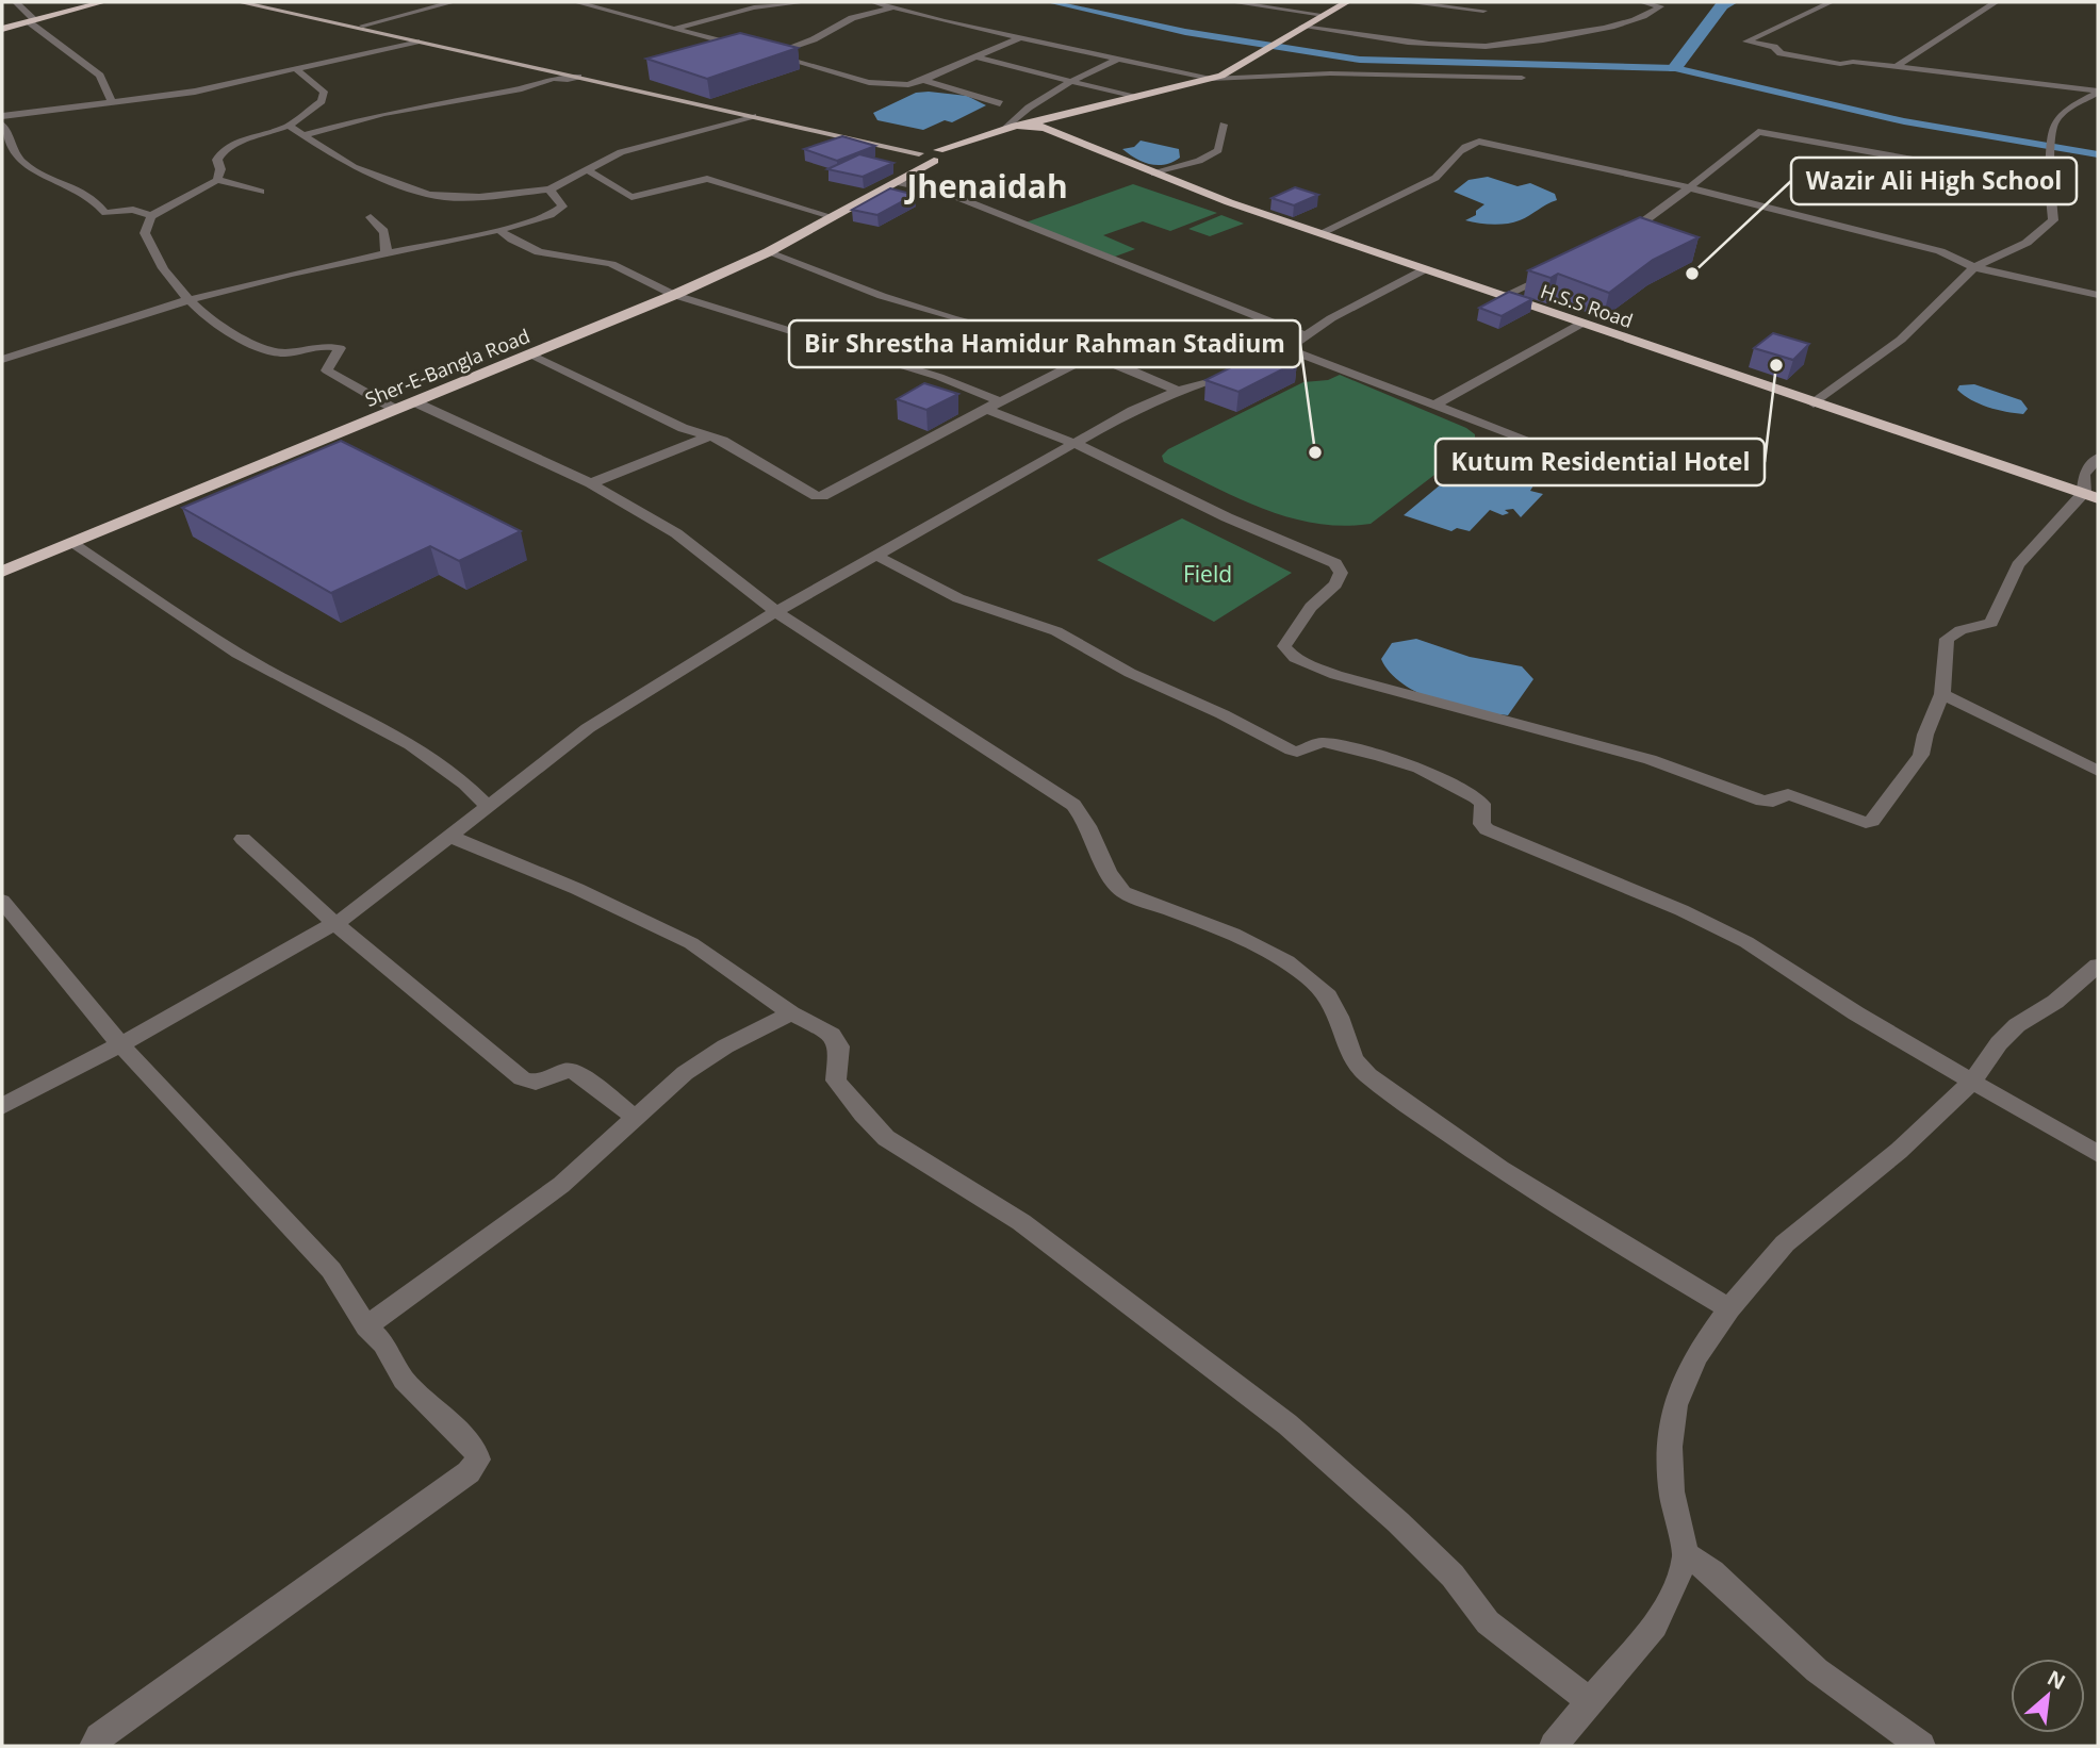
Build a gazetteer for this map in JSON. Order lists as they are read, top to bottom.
{
  "streets": {
    "highway": ["H.S.S Road", "Sher-E-Bangla Road"]
  },
  "crossings": [
    ["H.S.S Road", "Sher-E-Bangla Road"]
  ],
  "districts": ["Jhenaidah"],
  "parks": ["Field"],
  "places": ["Wazir Ali High School", "Kutum Residential Hotel", "Bir Shrestha Hamidur Rahman Stadium"],
  "north": "top right"
}
